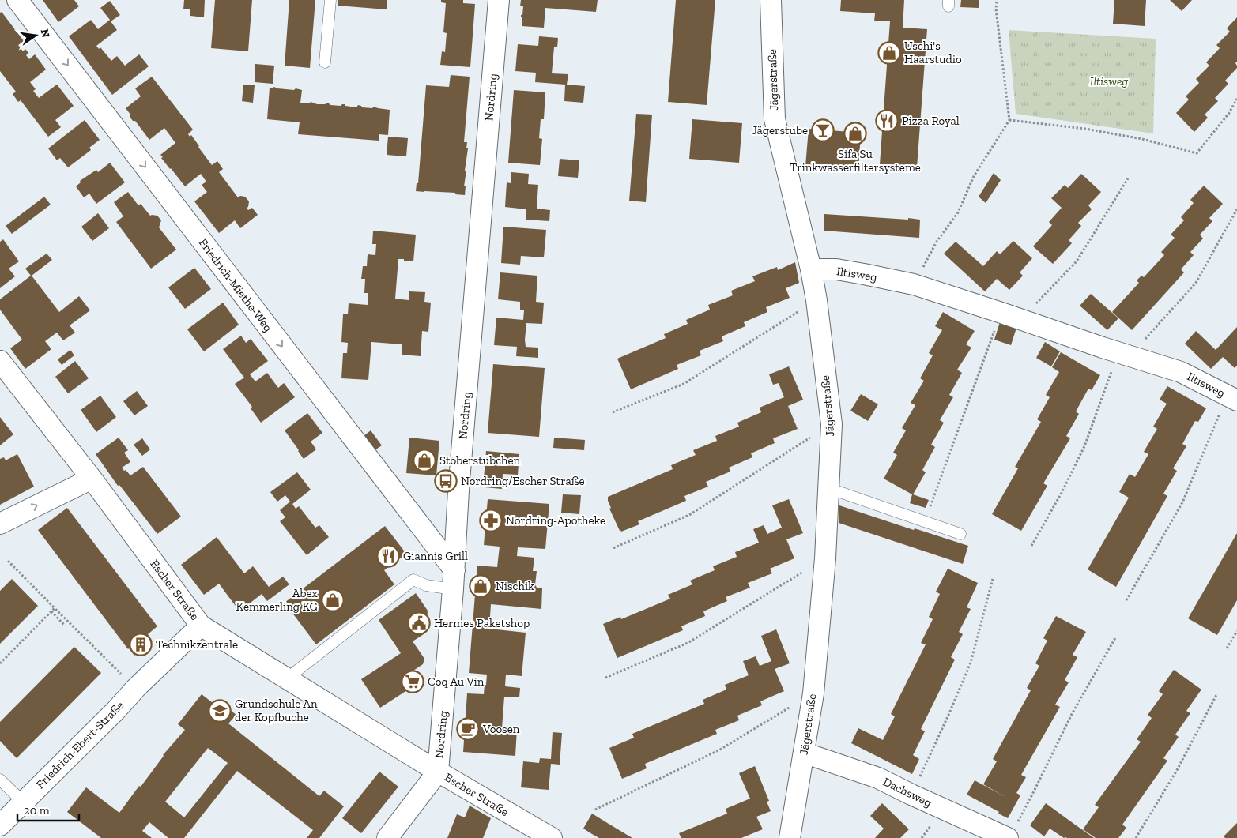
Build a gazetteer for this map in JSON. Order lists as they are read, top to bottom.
{
  "streets": {
    "street": [
      "Jägerstraße",
      "Nordring",
      "Iltisweg",
      "Friedrich-Miethe-Weg",
      "Escher Straße",
      "Friedrich-Ebert-Straße",
      "Dachsweg"
    ]
  },
  "crossings": [
    ["Jägerstraße", "Iltisweg"],
    ["Jägerstraße", "Dachsweg"],
    ["Nordring", "Friedrich-Miethe-Weg"],
    ["Nordring", "Escher Straße"],
    ["Escher Straße", "Friedrich-Ebert-Straße"]
  ],
  "one_way": ["Friedrich-Miethe-Weg"],
  "parks": ["Iltisweg"],
  "places": {
    "shop": [
      "Uschi's Haarstudio",
      "Sifa Su Trinkwasserfiltersysteme",
      "Stöberstübchen",
      "Nischik",
      "Abex Kemmerling KG"
    ],
    "restaurant": ["Pizza Royal", "Giannis Grill"],
    "bar": ["Jägerstube"],
    "bus stop": ["Nordring/Escher Straße"],
    "pharmacy": ["Nordring-Apotheke"],
    "public building": ["Hermes Paketshop"],
    "building": ["Technikzentrale"],
    "supermarket": ["Coq Au Vin"],
    "school or university": ["Grundschule An der Kopfbuche"],
    "cafe": ["Voosen"]
  },
  "scale_bar": "20 m",
  "north": "right"
}
